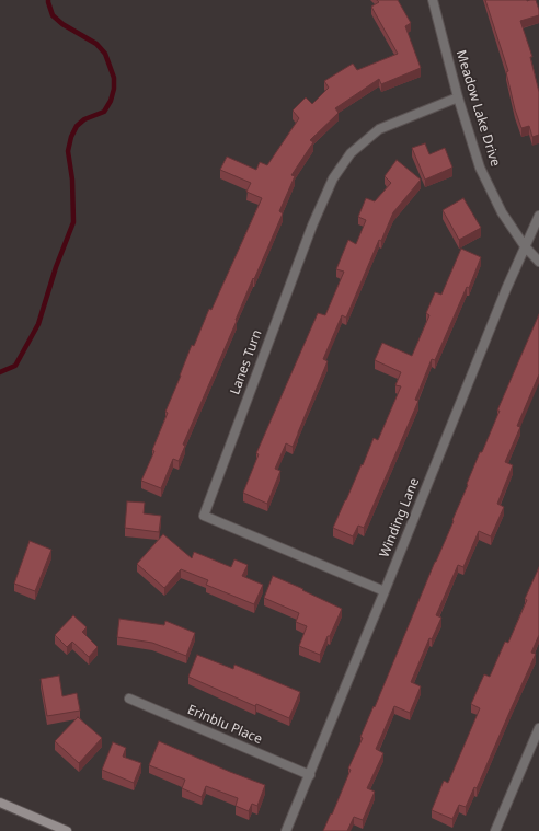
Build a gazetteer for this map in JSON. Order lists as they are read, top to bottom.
{
  "streets": {
    "street": [
      "Meadow Lake Drive",
      "Lanes Turn",
      "Winding Lane",
      "Erinblu Place"
    ]
  },
  "crossings": [
    ["Meadow Lake Drive", "Lanes Turn"],
    ["Meadow Lake Drive", "Winding Lane"],
    ["Lanes Turn", "Winding Lane"],
    ["Winding Lane", "Erinblu Place"]
  ]
}
